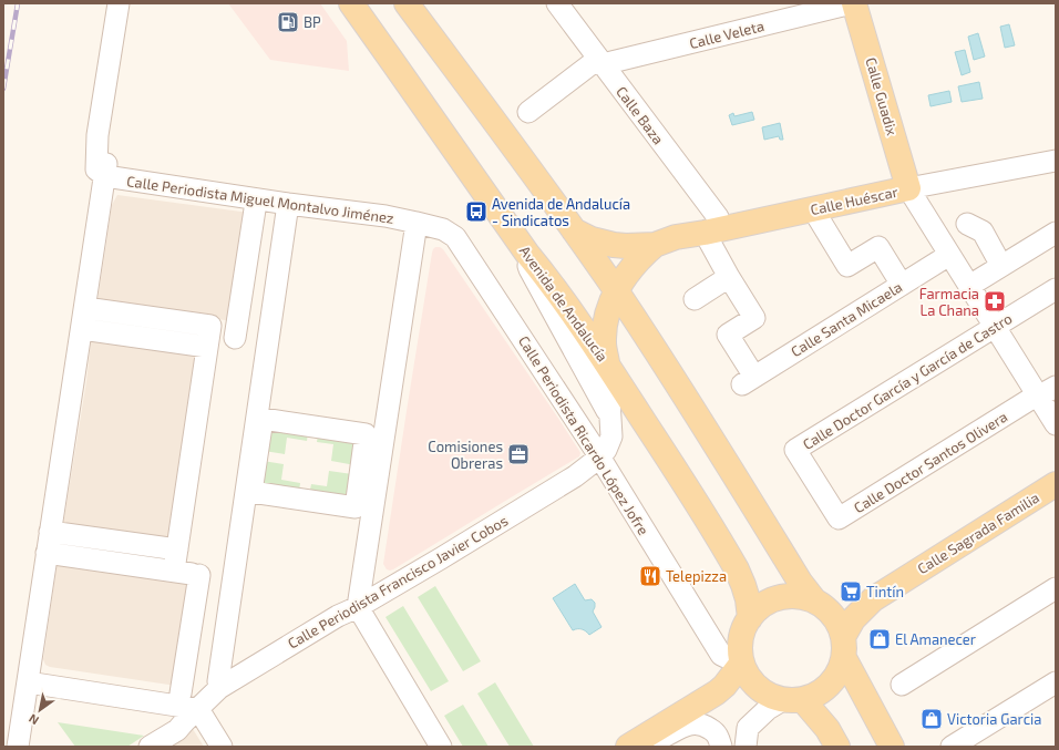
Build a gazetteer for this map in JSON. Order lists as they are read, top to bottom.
{
  "streets": {
    "main road": [
      "Calle Guadix",
      "Calle Huéscar",
      "Avenida de Andalucía",
      "Calle Sagrada Familia"
    ],
    "street": [
      "Calle Veleta",
      "Calle Baza",
      "Calle Periodista Miguel Montalvo Jiménez",
      "Calle Santa Micaela",
      "Calle Doctor García y García de Castro",
      "Calle Periodista Ricardo López Jofre",
      "Calle Doctor Santos Olivera",
      "Calle Periodista Francisco Javier Cobos"
    ]
  },
  "crossings": [
    ["Calle Veleta", "Calle Guadix"],
    ["Calle Veleta", "Calle Baza"],
    ["Calle Guadix", "Calle Huéscar"],
    ["Calle Baza", "Calle Huéscar"],
    ["Calle Baza", "Calle Santa Micaela"],
    ["Calle Periodista Miguel Montalvo Jiménez", "Calle Periodista Ricardo López Jofre"],
    ["Calle Huéscar", "Avenida de Andalucía"],
    ["Avenida de Andalucía", "Calle Periodista Ricardo López Jofre"],
    ["Avenida de Andalucía", "Calle Sagrada Familia"],
    ["Calle Doctor García y García de Castro", "Calle Doctor Santos Olivera"],
    ["Calle Periodista Ricardo López Jofre", "Calle Sagrada Familia"],
    ["Calle Periodista Ricardo López Jofre", "Calle Periodista Francisco Javier Cobos"]
  ],
  "places": {
    "fuel station": ["BP"],
    "bus stop": ["Avenida de Andalucía - Sindicatos"],
    "pharmacy": ["Farmacia La Chana"],
    "office": ["Comisiones Obreras"],
    "restaurant": ["Telepizza"],
    "supermarket": ["Tintín"],
    "shop": ["El Amanecer", "Victoria Garcia"]
  },
  "north": "bottom left"
}
